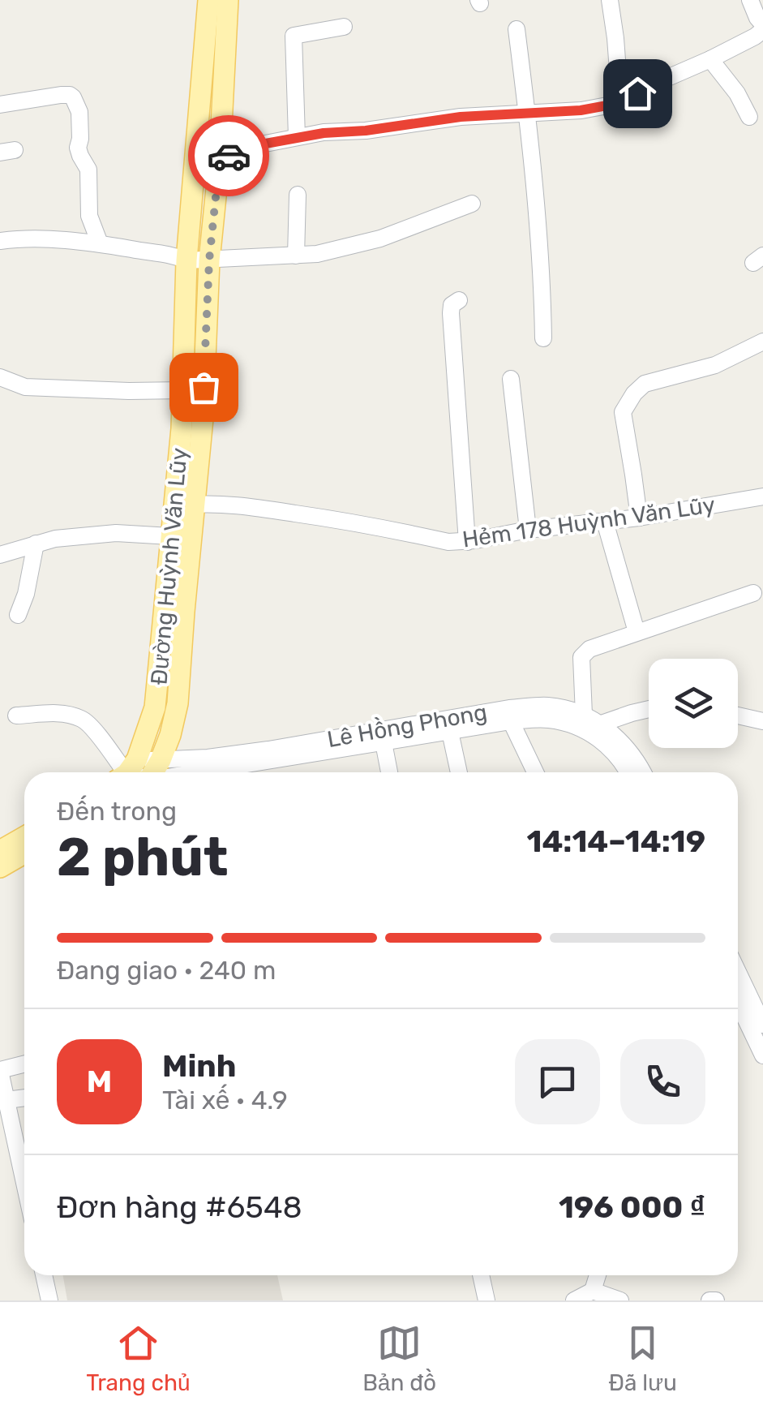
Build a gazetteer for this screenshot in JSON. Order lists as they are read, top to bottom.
{
  "streets": {
    "main road": ["Đường Huỳnh Văn Lũy"],
    "street": ["Hẻm 178 Huỳnh Văn Lũy", "Lê Hồng Phong"]
  },
  "crossings": [
    ["Hẻm 178 Huỳnh Văn Lũy", "Đường Huỳnh Văn Lũy"]
  ],
  "page": {
    "heading": ["2 phút", "Đến trong", "14:14–14:19"],
    "panel": [
      "Minh",
      "Tài xế · 4.9",
      "Đơn hàng #6548",
      "196 000 ₫"
    ],
    "bar": "Đang giao · 240 m",
    "round": "M",
    "tabs": ["Trang chủ", "Bản đồ", "Đã lưu"]
  }
}
